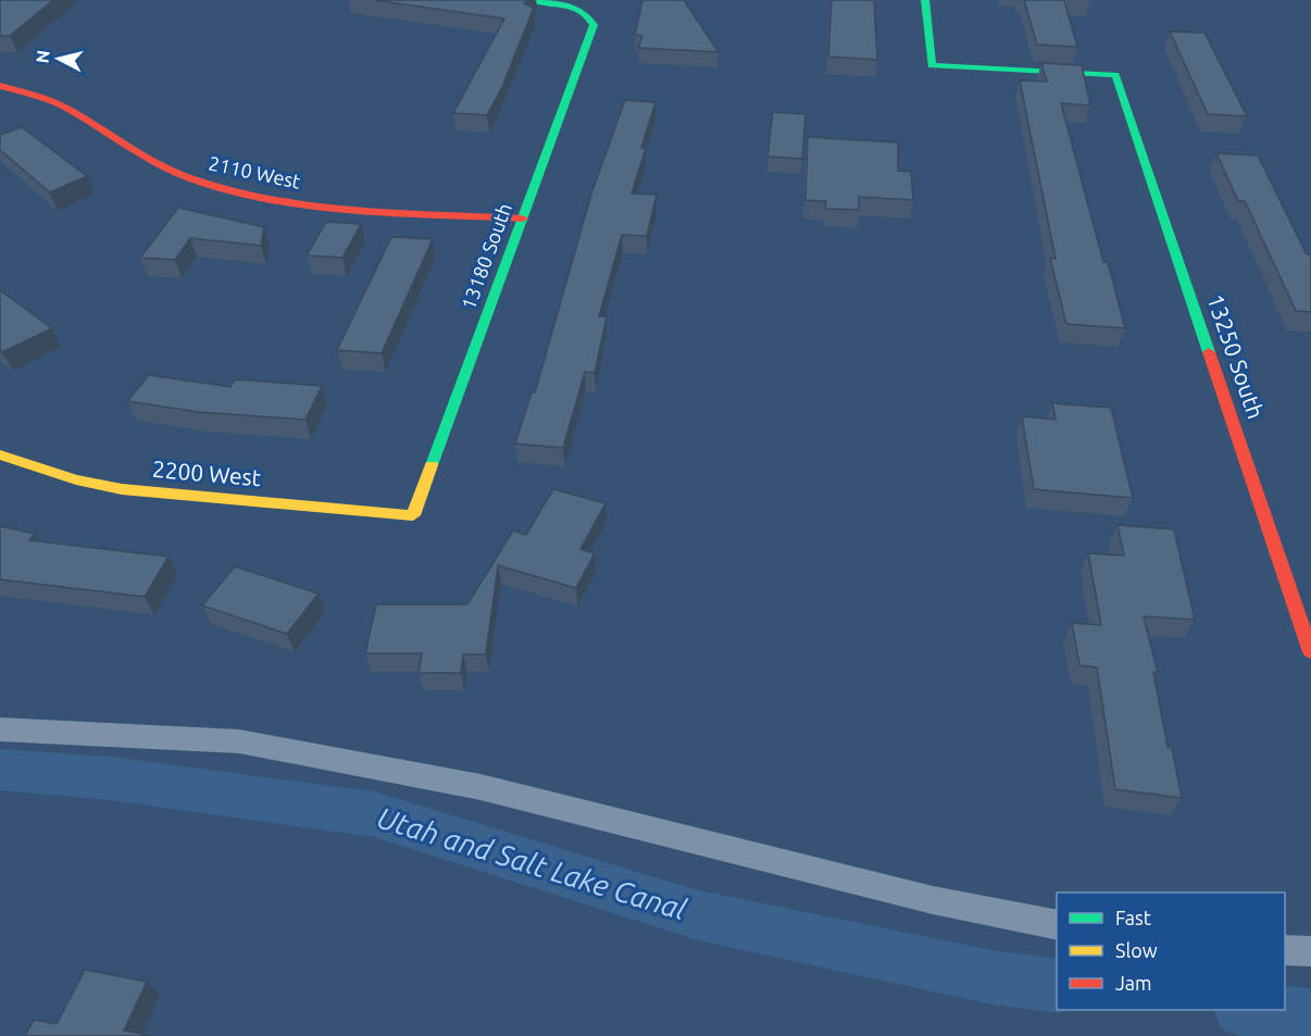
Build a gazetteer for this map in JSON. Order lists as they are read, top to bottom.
{
  "streets": {
    "street": [
      "2110 West",
      "13180 South",
      "13250 South",
      "2200 West"
    ]
  },
  "crossings": [
    ["2110 West", "13180 South"],
    ["13180 South", "2200 West"]
  ],
  "water": ["Utah and Salt Lake Canal"],
  "legend": ["Fast", "Slow", "Jam"],
  "north": "left"
}
